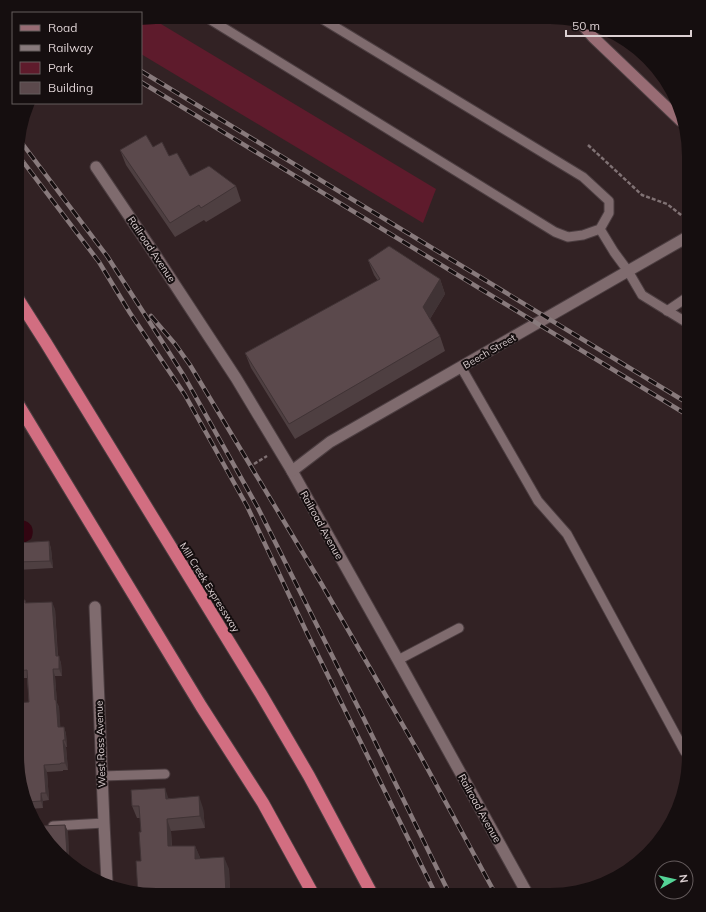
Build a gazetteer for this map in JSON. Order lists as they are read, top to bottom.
{
  "streets": {
    "highway": ["Mill Creek Expressway"],
    "street": ["Railroad Avenue", "Beech Street", "West Ross Avenue"]
  },
  "crossings": [
    ["Railroad Avenue", "Beech Street"]
  ],
  "legend": [
    "Road",
    "Railway",
    "Park",
    "Building"
  ],
  "scale_bar": "50 m",
  "north": "right"
}
